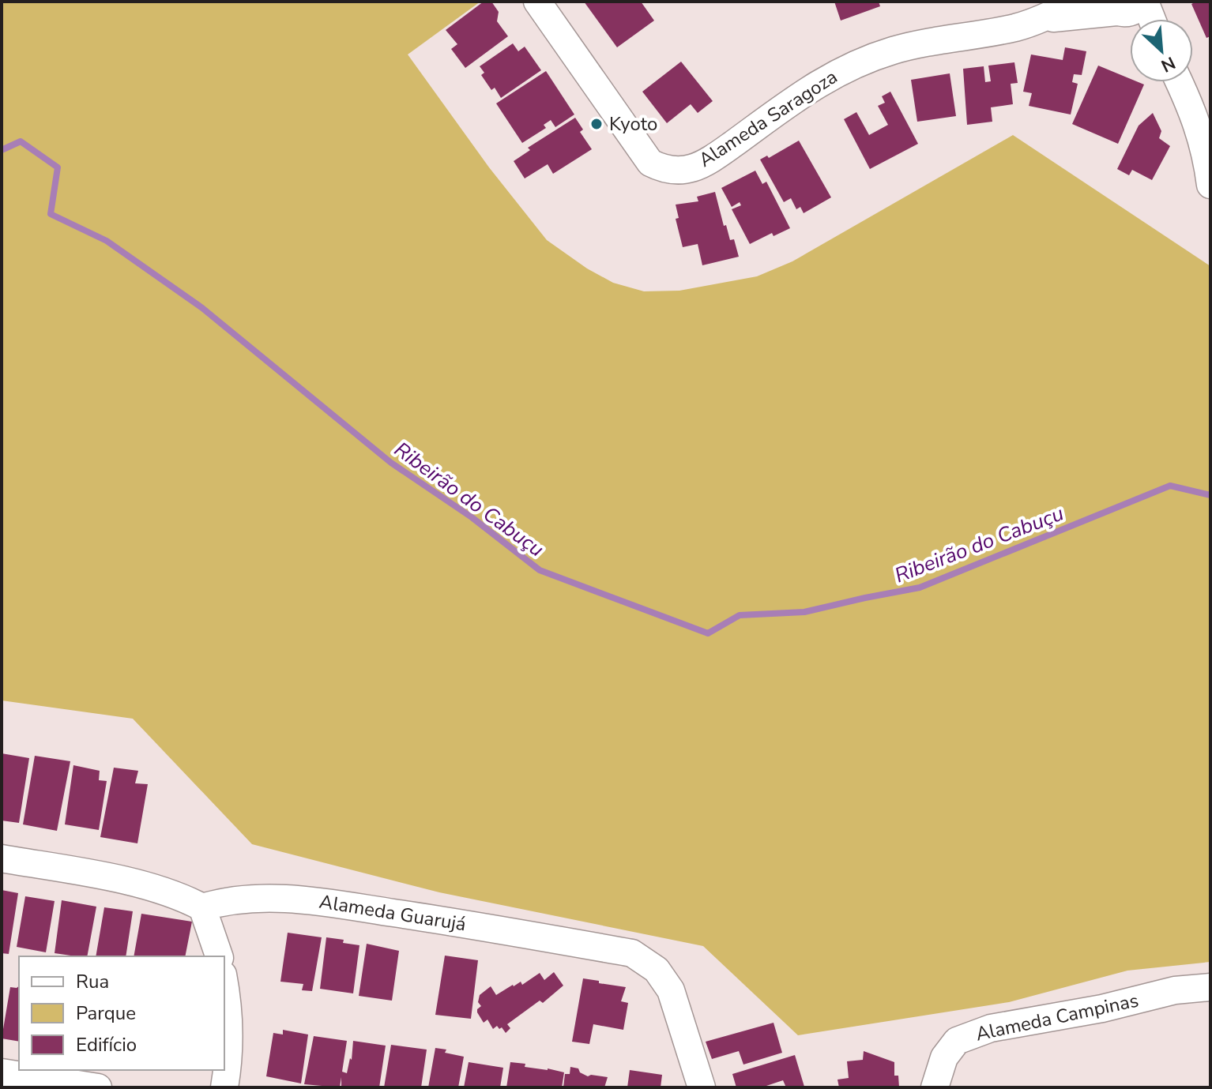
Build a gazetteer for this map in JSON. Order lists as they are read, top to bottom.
{
  "streets": {
    "street": ["Alameda Saragoza", "Alameda Guarujá", "Alameda Campinas"]
  },
  "water": ["Ribeirão do Cabuçu"],
  "places": ["Kyoto"],
  "legend": ["Rua", "Parque", "Edifício"],
  "north": "bottom right"
}
